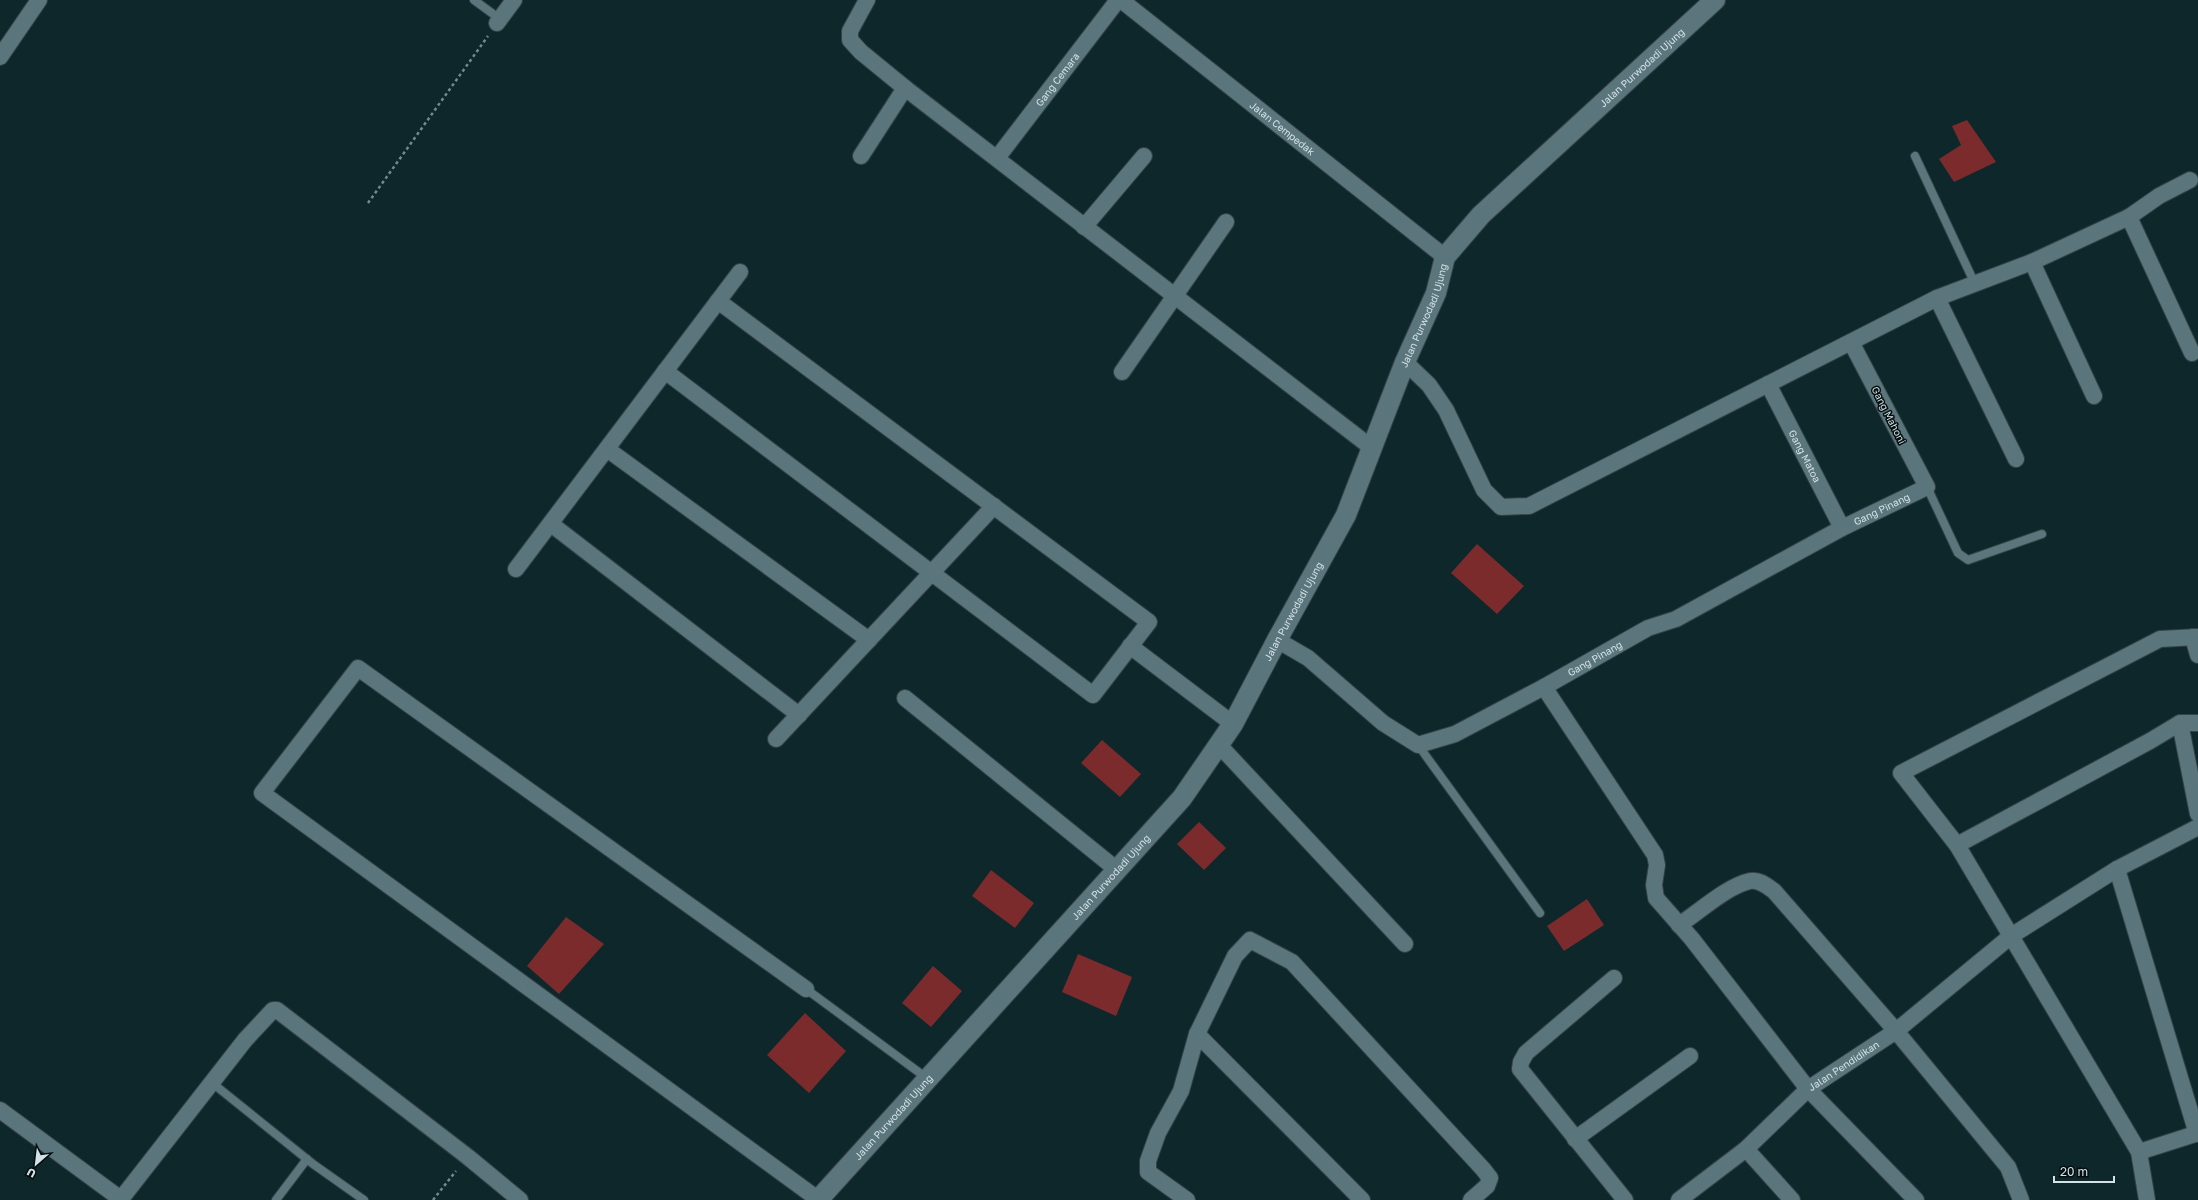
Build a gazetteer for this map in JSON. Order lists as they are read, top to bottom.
{
  "streets": {
    "street": [
      "Jalan Purwodadi Ujung",
      "Gang Cemara",
      "Jalan Cempedak",
      "Gang Mahoni",
      "Gang Matoa",
      "Gang Pinang",
      "Jalan Pendidikan"
    ]
  },
  "crossings": [
    ["Jalan Purwodadi Ujung", "Jalan Cempedak"],
    ["Gang Cemara", "Jalan Cempedak"],
    ["Gang Mahoni", "Gang Pinang"],
    ["Gang Matoa", "Gang Pinang"]
  ],
  "scale_bar": "20 m",
  "north": "bottom left"
}
